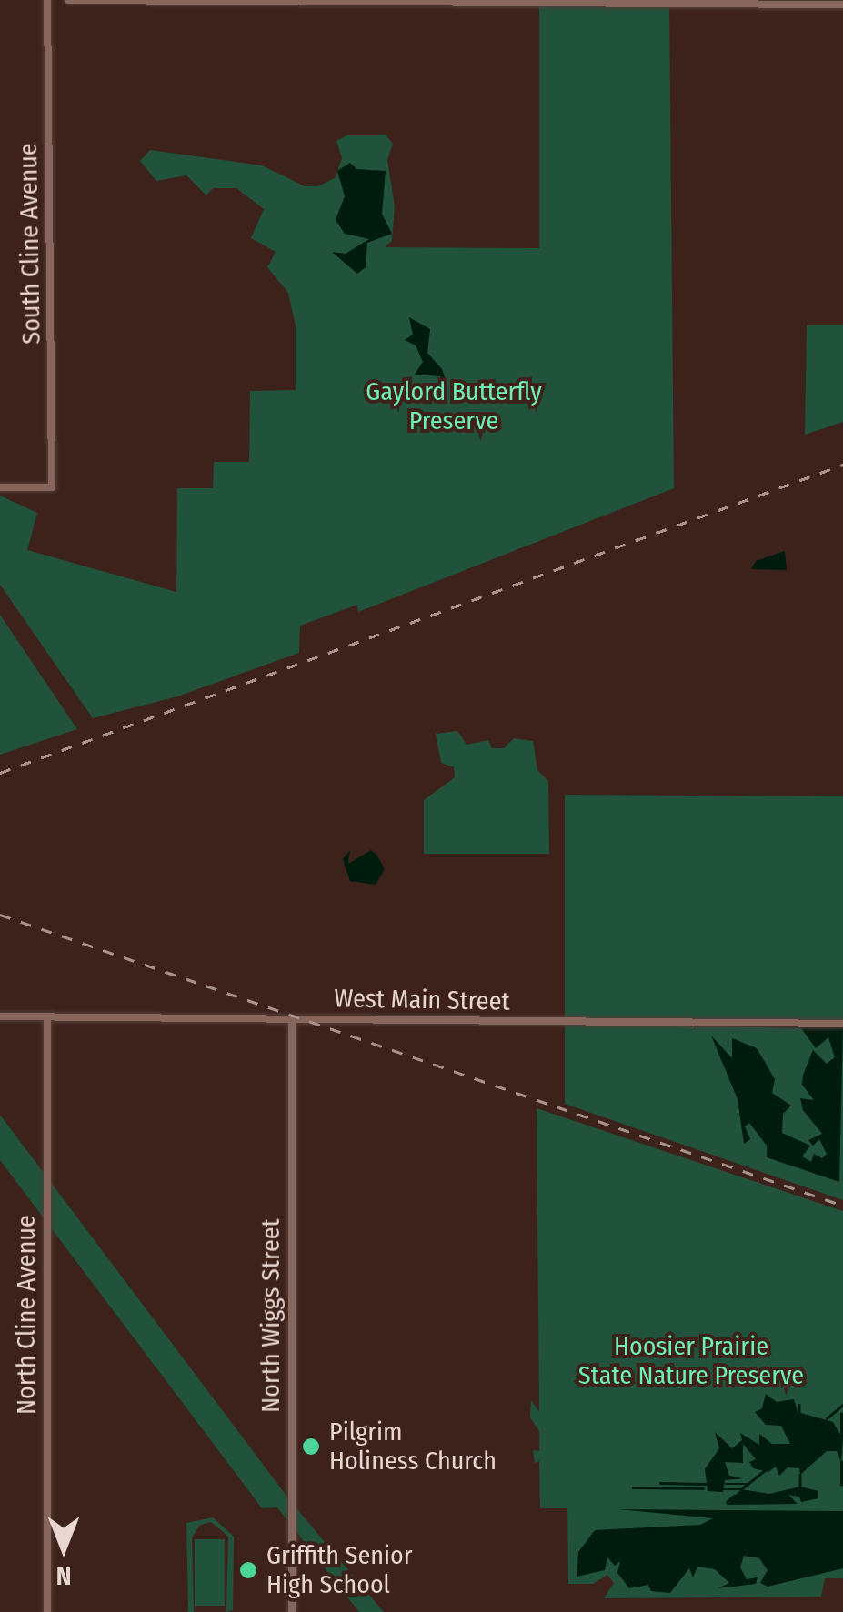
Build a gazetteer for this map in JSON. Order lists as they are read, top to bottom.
{
  "streets": {
    "street": [
      "South Cline Avenue",
      "West Main Street",
      "North Cline Avenue",
      "North Wiggs Street"
    ]
  },
  "crossings": [
    ["West Main Street", "North Cline Avenue"],
    ["West Main Street", "North Wiggs Street"]
  ],
  "parks": ["Gaylord Butterfly Preserve", "Hoosier Prairie State Nature Preserve"],
  "places": ["Pilgrim Holiness Church", "Griffith Senior High School"],
  "north": "bottom"
}
